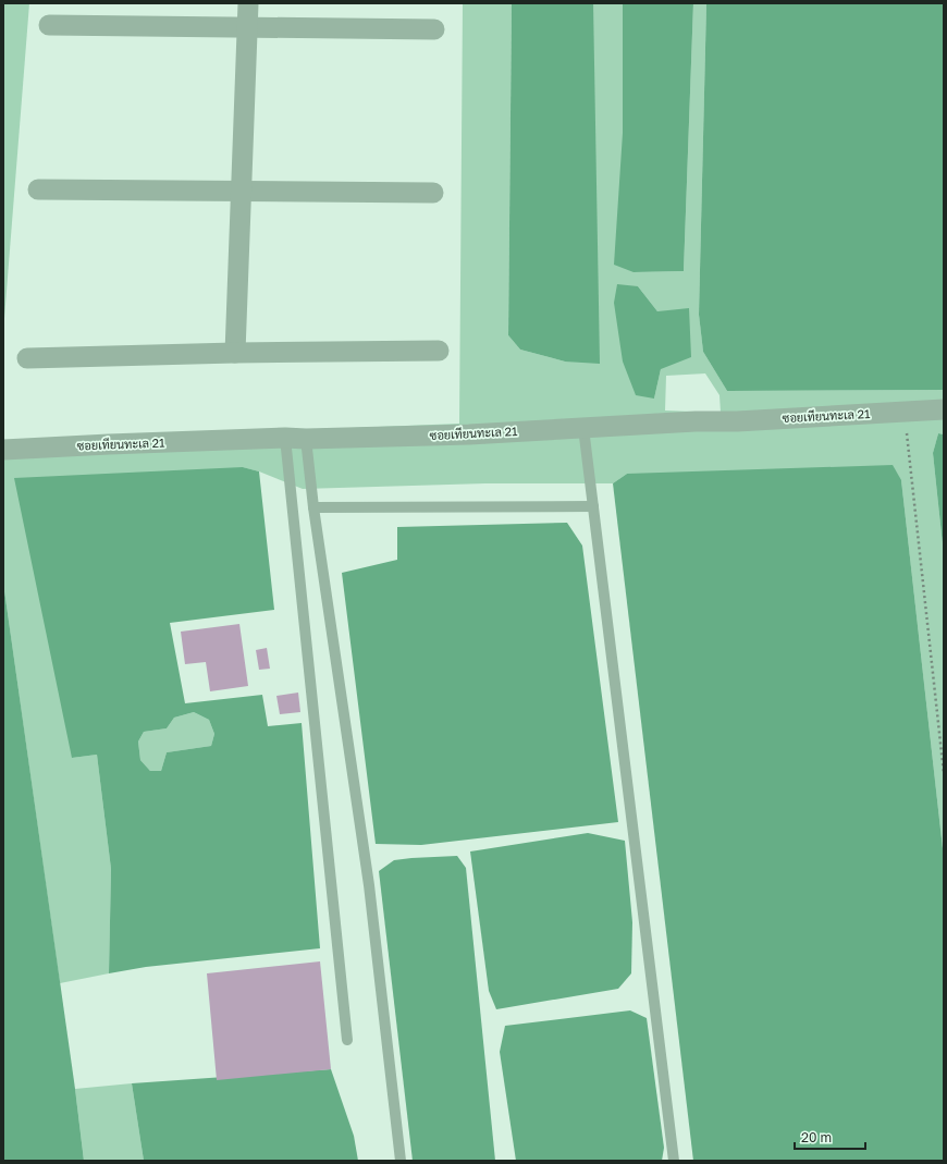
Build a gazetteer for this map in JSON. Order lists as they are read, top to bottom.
{
  "streets": {
    "street": ["ซอยเทียนทะเล 21"]
  },
  "scale_bar": "20 m"
}
